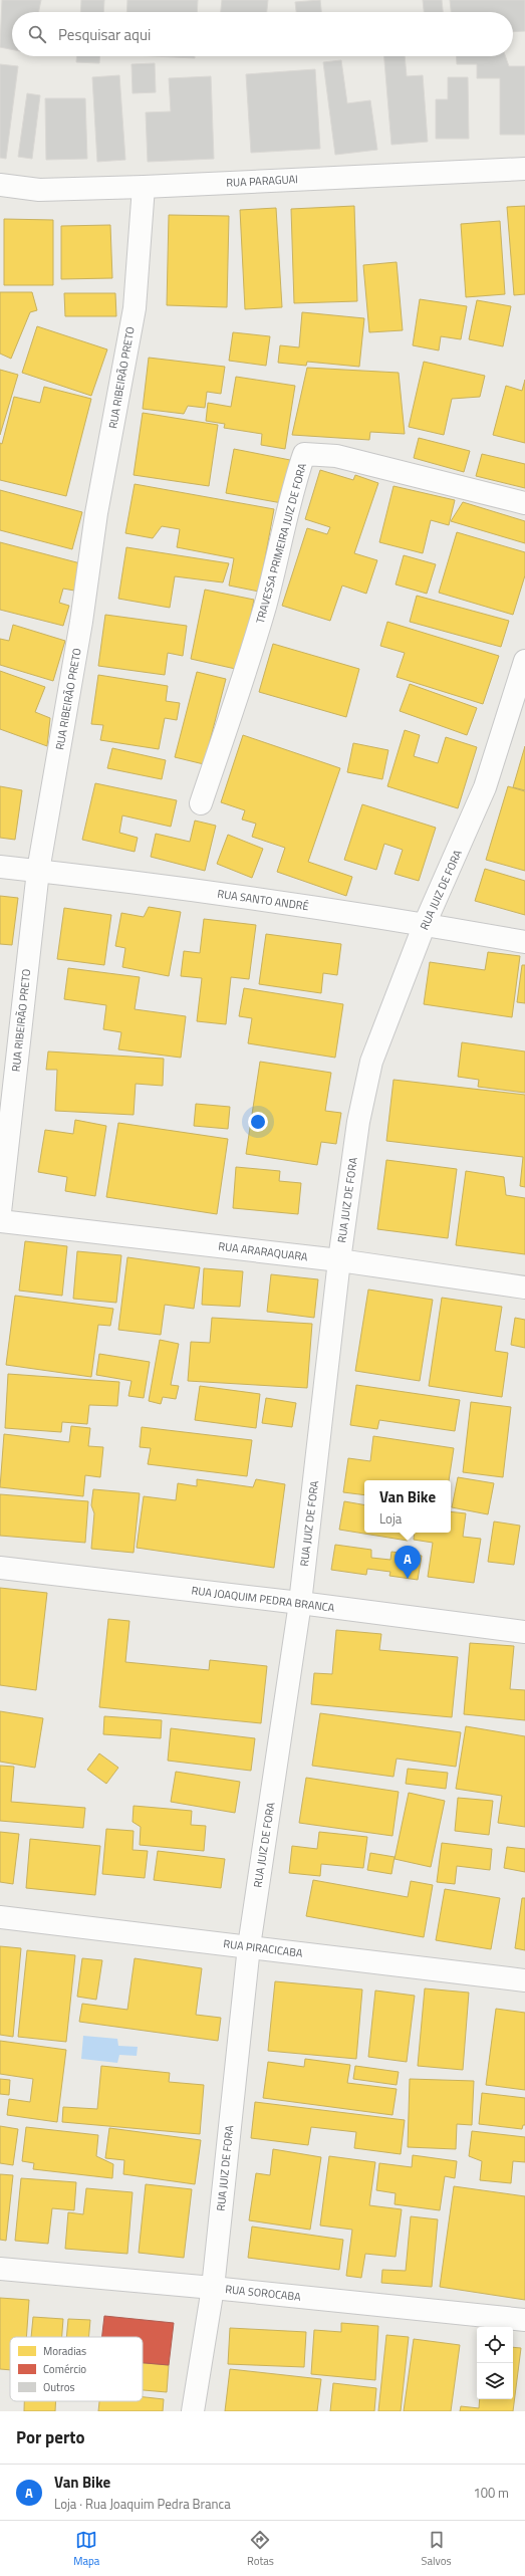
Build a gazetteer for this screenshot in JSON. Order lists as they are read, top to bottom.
{
  "streets": {
    "street": [
      "RUA PARAGUAI",
      "RUA RIBEIRÃO PRETO",
      "TRAVESSA PRIMEIRA JUIZ DE FORA",
      "RUA JUIZ DE FORA",
      "RUA SANTO ANDRÉ",
      "RUA ARARAQUARA",
      "RUA JOAQUIM PEDRA BRANCA",
      "RUA PIRACICABA",
      "RUA SOROCABA"
    ]
  },
  "crossings": [
    ["RUA PARAGUAI", "RUA RIBEIRÃO PRETO"],
    ["RUA RIBEIRÃO PRETO", "RUA SANTO ANDRÉ"],
    ["RUA JUIZ DE FORA", "RUA SANTO ANDRÉ"],
    ["RUA JUIZ DE FORA", "RUA ARARAQUARA"],
    ["RUA JUIZ DE FORA", "RUA JOAQUIM PEDRA BRANCA"],
    ["RUA JUIZ DE FORA", "RUA PIRACICABA"],
    ["RUA JUIZ DE FORA", "RUA SOROCABA"]
  ],
  "legend": ["Moradias", "Comércio", "Outros"],
  "page": {
    "search": "Pesquisar aqui",
    "popup": ["Van Bike", "Loja"],
    "pins": "A",
    "heading": "Por perto",
    "list": [
      {
        "mark": "A",
        "name": "Van Bike",
        "note": "Loja · Rua Joaquim Pedra Branca",
        "value": "100 m"
      }
    ],
    "nav": ["Mapa", "Rotas", "Salvos"]
  }
}
